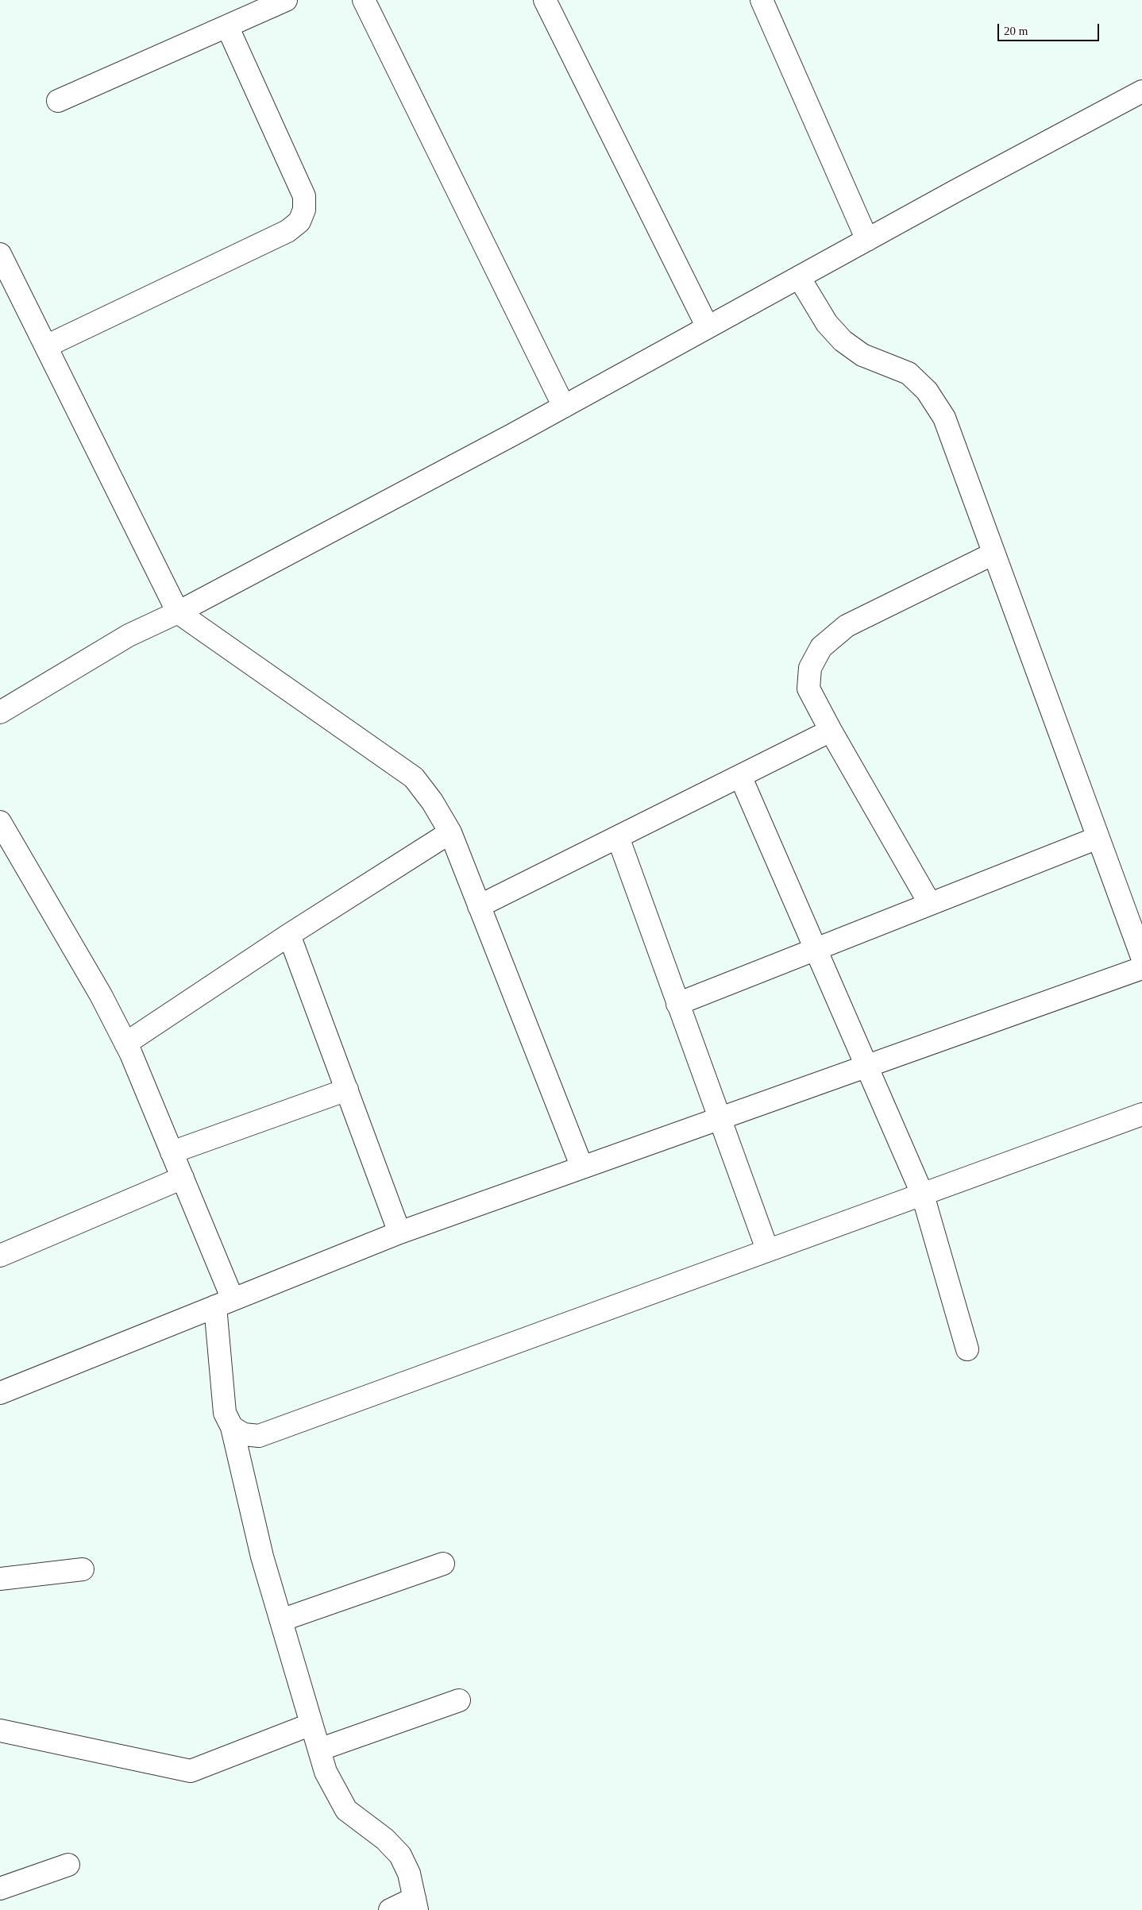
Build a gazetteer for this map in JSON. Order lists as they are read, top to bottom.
{
  "scale_bar": "20 m"
}
